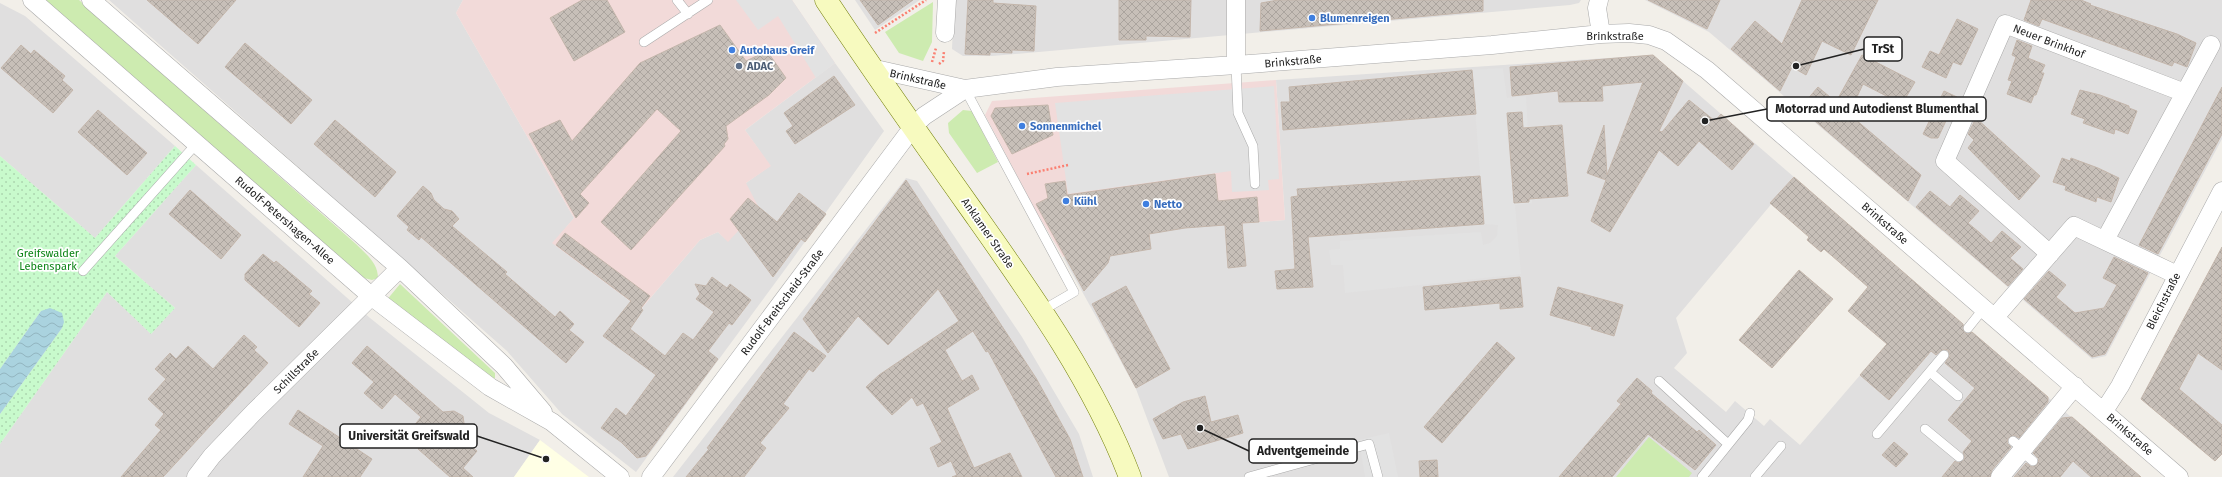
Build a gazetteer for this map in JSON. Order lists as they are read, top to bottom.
{
  "streets": {
    "main road": ["Anklamer Straße"],
    "street": [
      "Brinkstraße",
      "Neuer Brinkhof",
      "Rudolf-Petershagen-Allee",
      "Bleichstraße",
      "Rudolf-Breitscheid-Straße",
      "Schillstraße"
    ]
  },
  "crossings": [
    ["Brinkstraße", "Anklamer Straße"],
    ["Brinkstraße", "Bleichstraße"],
    ["Brinkstraße", "Rudolf-Breitscheid-Straße"],
    ["Rudolf-Petershagen-Allee", "Schillstraße"],
    ["Anklamer Straße", "Rudolf-Breitscheid-Straße"]
  ],
  "parks": ["Greifswalder Lebenspark"],
  "places": [
    "Blumenreigen",
    "Autohaus Greif",
    "ADAC",
    "TrSt",
    "Motorrad und Autodienst Blumenthal",
    "Sonnenmichel",
    "Kühl",
    "Netto",
    "Adventgemeinde",
    "Universität Greifswald"
  ]
}
